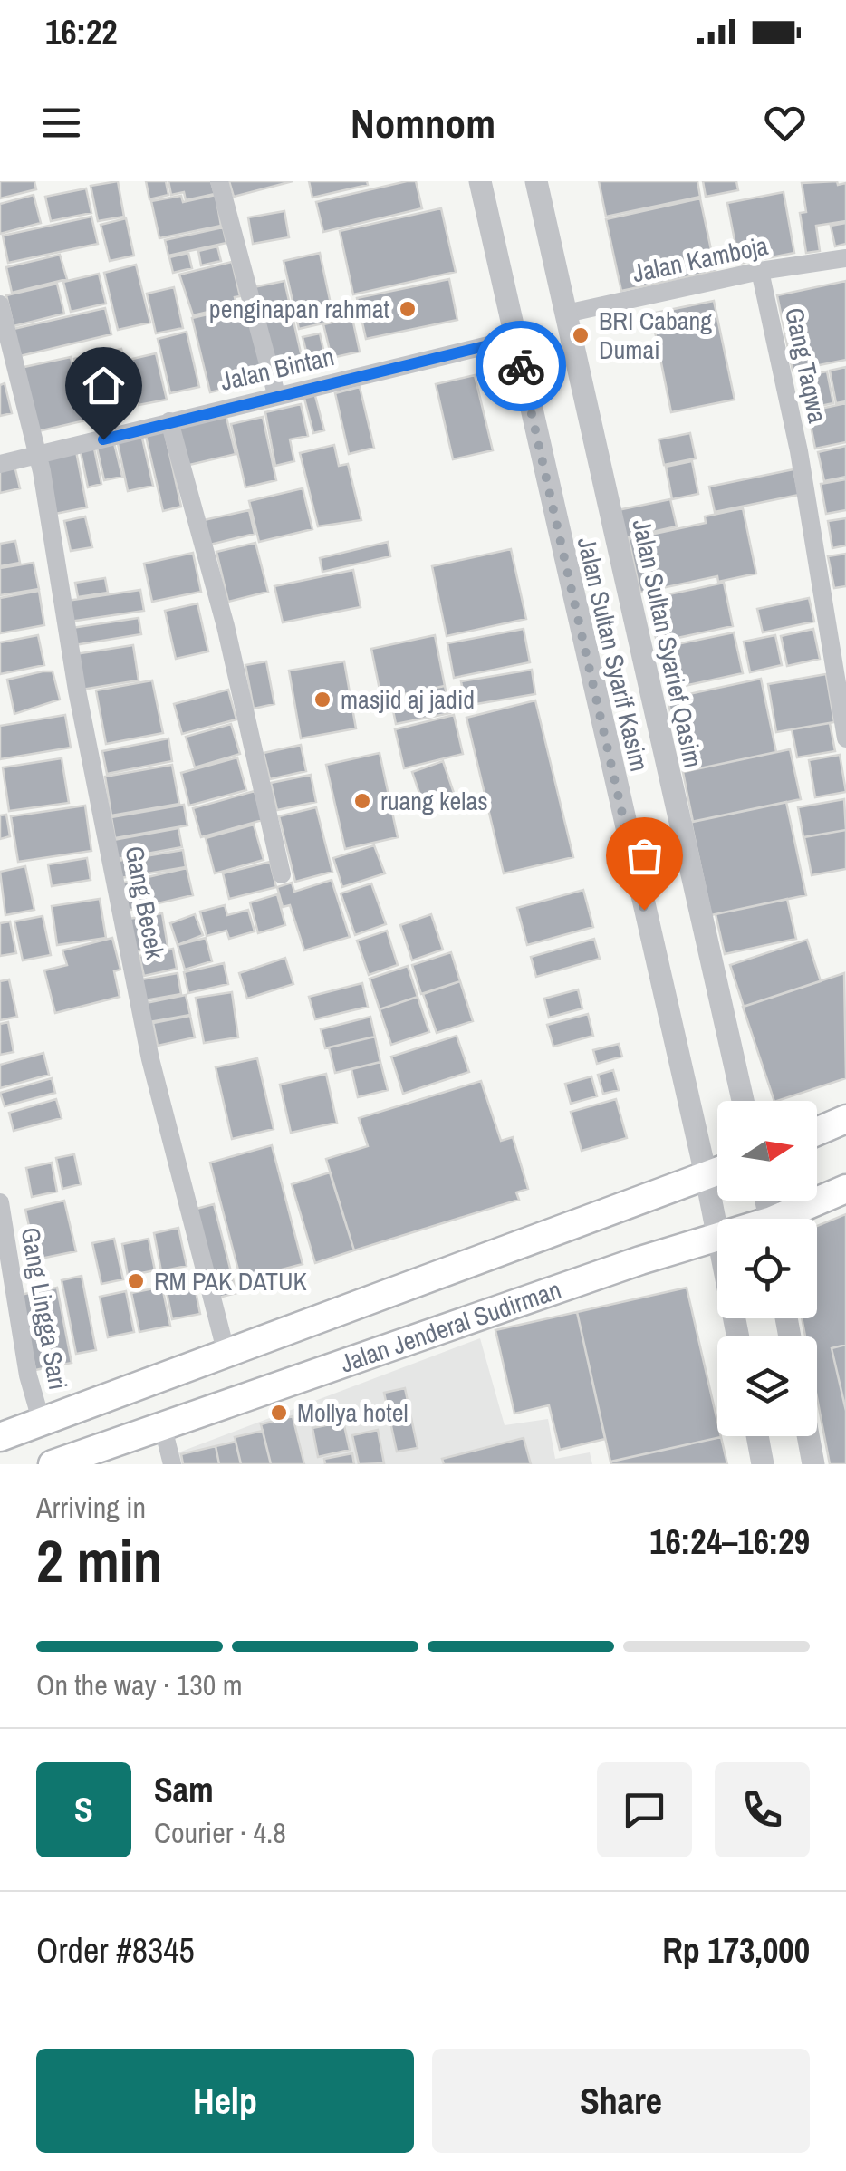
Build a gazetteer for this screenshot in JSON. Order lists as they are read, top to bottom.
{
  "streets": {
    "main road": ["Jalan Jenderal Sudirman"],
    "street": [
      "Jalan Kamboja",
      "Gang Taqwa",
      "Jalan Bintan",
      "Jalan Sultan Syarief Qasim",
      "Jalan Sultan Syarif Kasim",
      "Gang Becek",
      "Gang Lingga Sari"
    ]
  },
  "crossings": [
    ["Jalan Kamboja", "Gang Taqwa"],
    ["Jalan Kamboja", "Jalan Sultan Syarief Qasim"],
    ["Jalan Bintan", "Jalan Sultan Syarif Kasim"],
    ["Jalan Bintan", "Gang Becek"],
    ["Jalan Sultan Syarif Kasim", "Jalan Jenderal Sudirman"],
    ["Gang Becek", "Jalan Jenderal Sudirman"],
    ["Gang Lingga Sari", "Jalan Jenderal Sudirman"]
  ],
  "places": [
    "penginapan rahmat",
    "BRI Cabang Dumai",
    "masjid aj jadid",
    "ruang kelas",
    "RM PAK DATUK",
    "Mollya hotel"
  ],
  "north": "right",
  "page": {
    "status": "16:22",
    "header": "Nomnom",
    "heading": ["2 min", "Arriving in", "16:24–16:29"],
    "panel": [
      "Sam",
      "Courier · 4.8",
      "Order #8345",
      "Rp 173,000"
    ],
    "bar": "On the way · 130 m",
    "round": "S",
    "buttons": ["Help", "Share"]
  }
}
